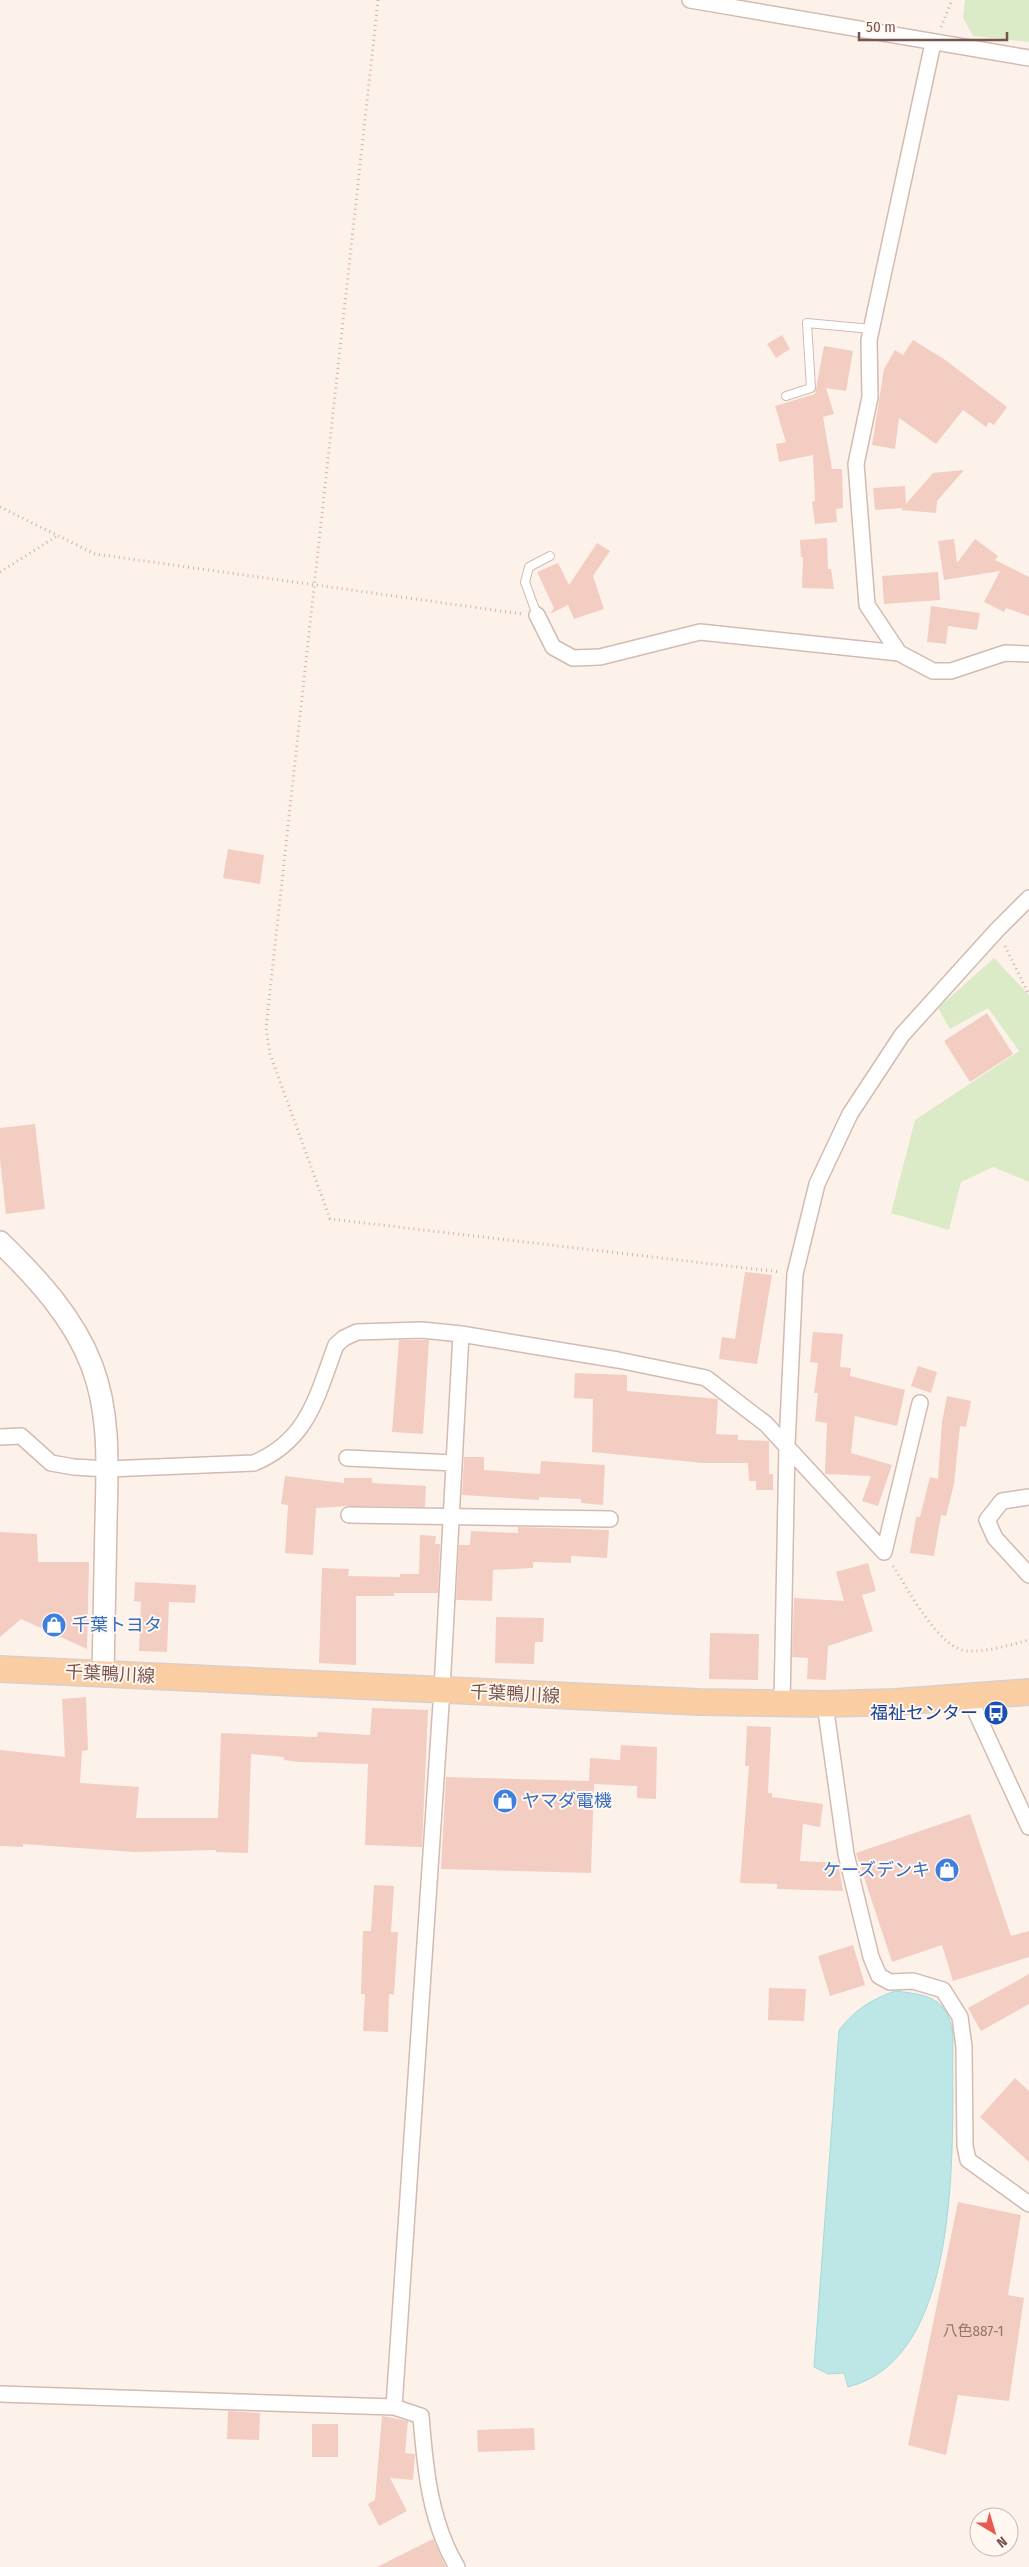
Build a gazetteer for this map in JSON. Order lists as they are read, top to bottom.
{
  "streets": {
    "main road": ["千葉鴨川線"]
  },
  "places": {
    "shop": ["千葉トヨタ", "ヤマダ電機", "ケーズデンキ"],
    "bus stop": ["福祉センター"]
  },
  "house_numbers": ["八色887-1"],
  "scale_bar": "50 m",
  "north": "bottom right"
}
